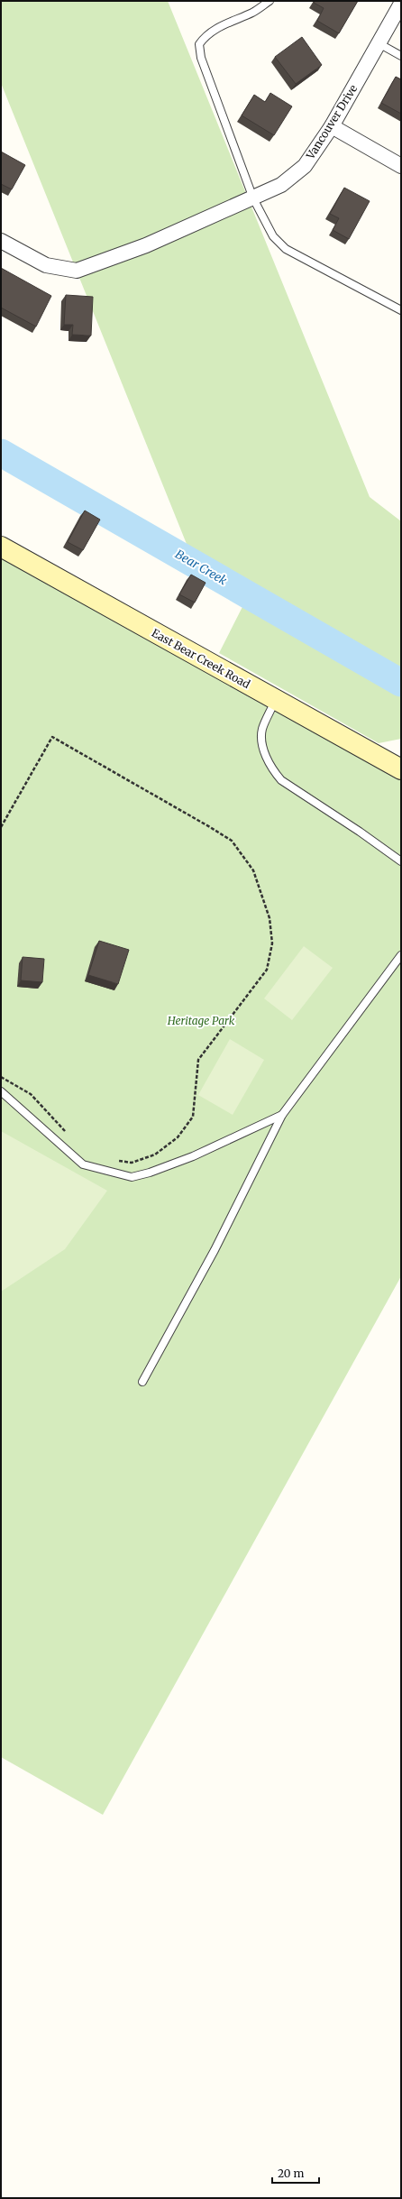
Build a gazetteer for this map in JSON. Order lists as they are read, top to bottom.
{
  "streets": {
    "main road": ["East Bear Creek Road"],
    "street": ["Vancouver Drive"]
  },
  "water": ["Bear Creek"],
  "parks": ["Heritage Park"],
  "scale_bar": "20 m"
}
